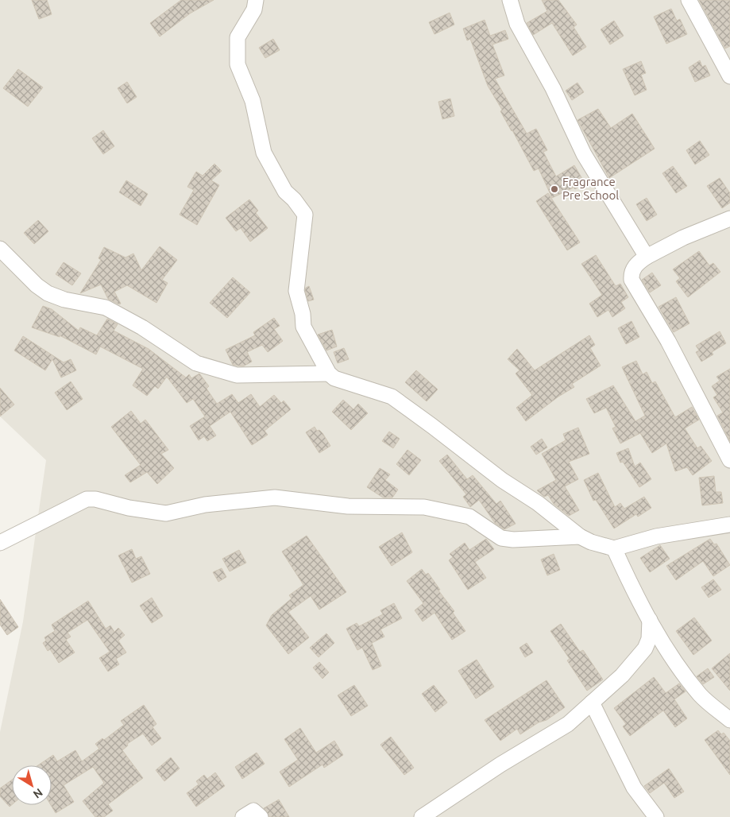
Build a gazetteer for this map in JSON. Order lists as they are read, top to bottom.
{
  "places": ["Fragrance Pre School"],
  "north": "bottom right"
}
